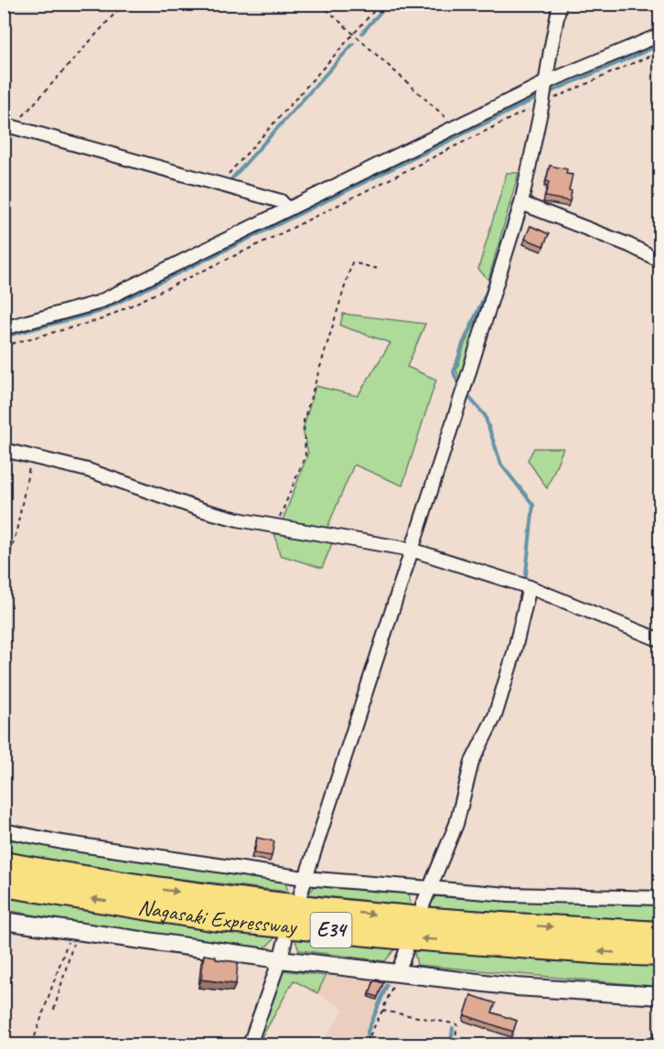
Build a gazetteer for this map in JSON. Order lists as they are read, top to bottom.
{
  "streets": {
    "highway": ["Nagasaki Expressway", "E34"]
  }
}
